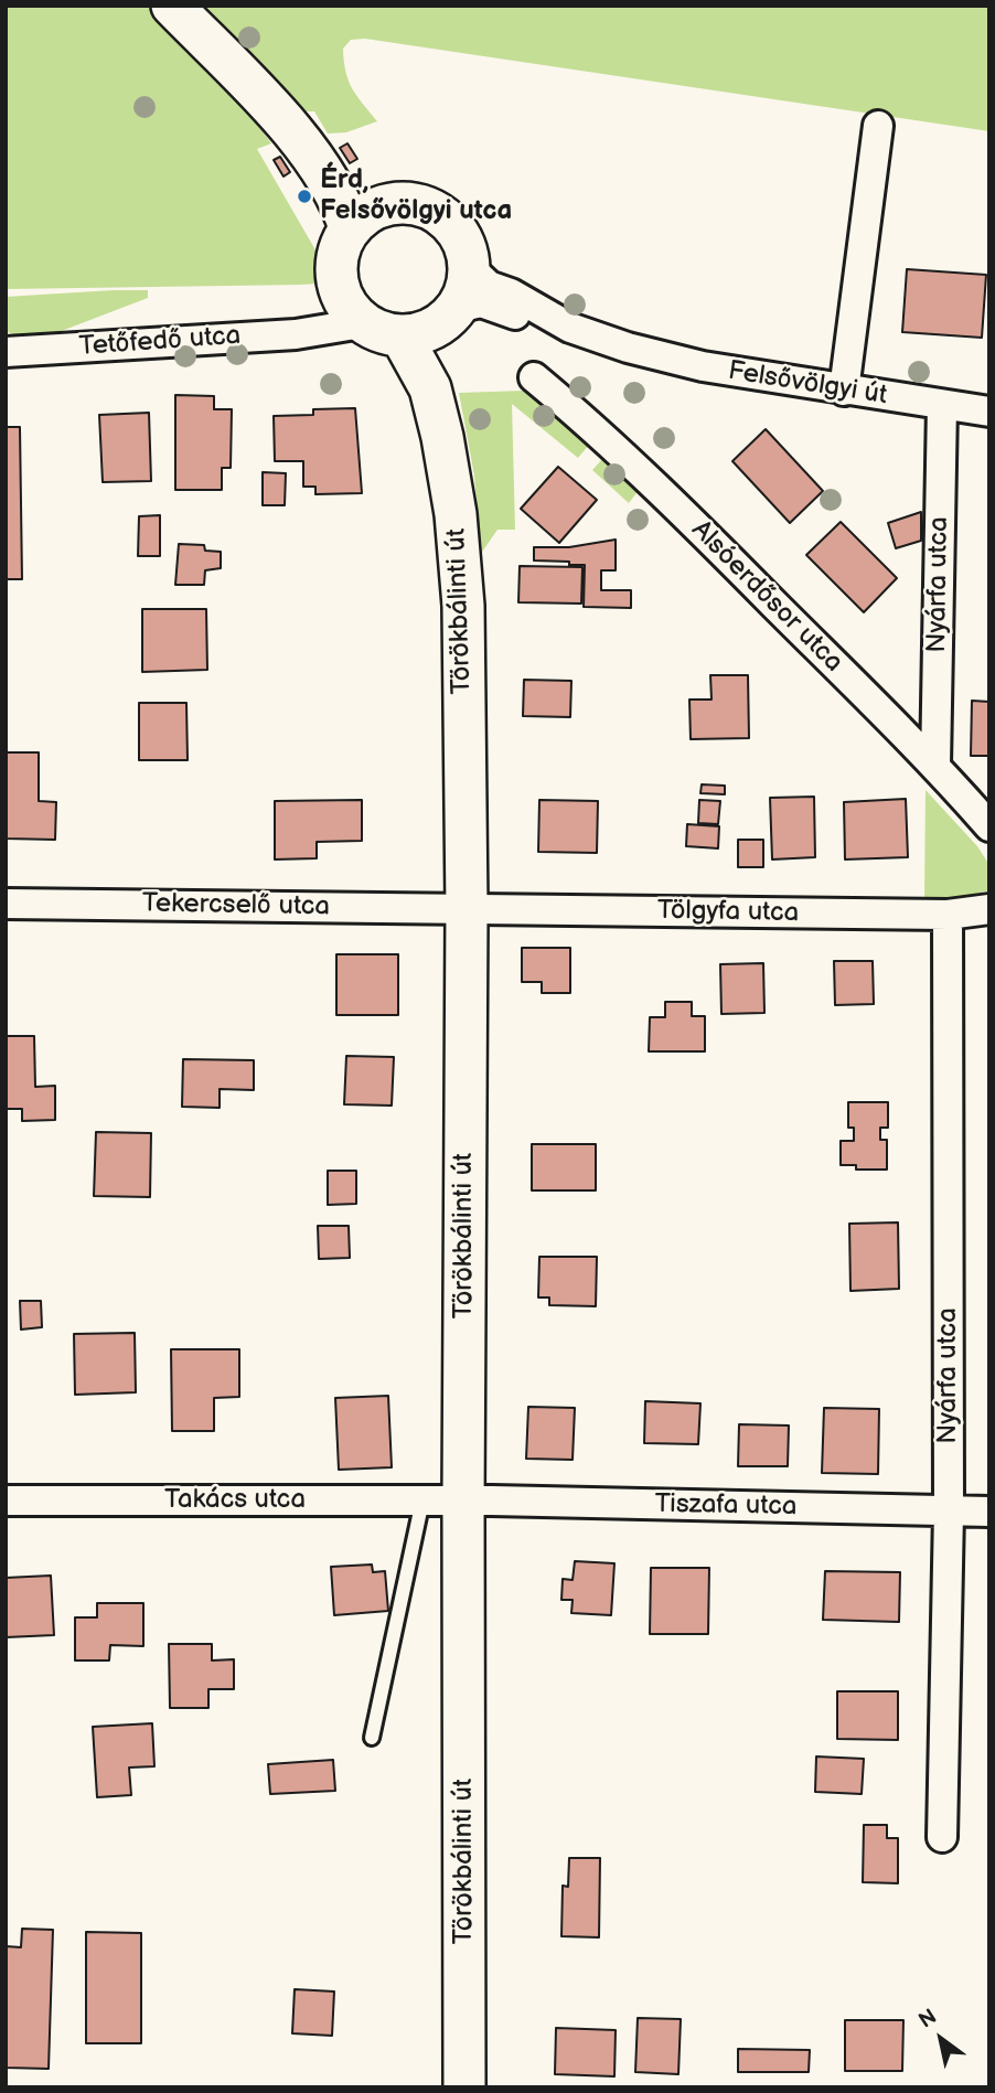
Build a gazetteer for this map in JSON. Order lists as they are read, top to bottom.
{
  "streets": {
    "main road": ["Törökbálinti út"],
    "street": [
      "Tetőfedő utca",
      "Felsővölgyi út",
      "Nyárfa utca",
      "Alsóerdősor utca",
      "Tekercselő utca",
      "Tölgyfa utca",
      "Takács utca",
      "Tiszafa utca"
    ]
  },
  "crossings": [
    ["Tetőfedő utca", "Felsővölgyi út"],
    ["Tetőfedő utca", "Törökbálinti út"],
    ["Felsővölgyi út", "Nyárfa utca"],
    ["Felsővölgyi út", "Törökbálinti út"],
    ["Nyárfa utca", "Alsóerdősor utca"],
    ["Nyárfa utca", "Tölgyfa utca"],
    ["Nyárfa utca", "Tiszafa utca"],
    ["Törökbálinti út", "Tekercselő utca"],
    ["Törökbálinti út", "Tölgyfa utca"],
    ["Törökbálinti út", "Takács utca"],
    ["Törökbálinti út", "Tiszafa utca"],
    ["Tekercselő utca", "Tölgyfa utca"],
    ["Takács utca", "Tiszafa utca"]
  ],
  "places": ["Érd, Felsővölgyi utca"],
  "north": "top left"
}
